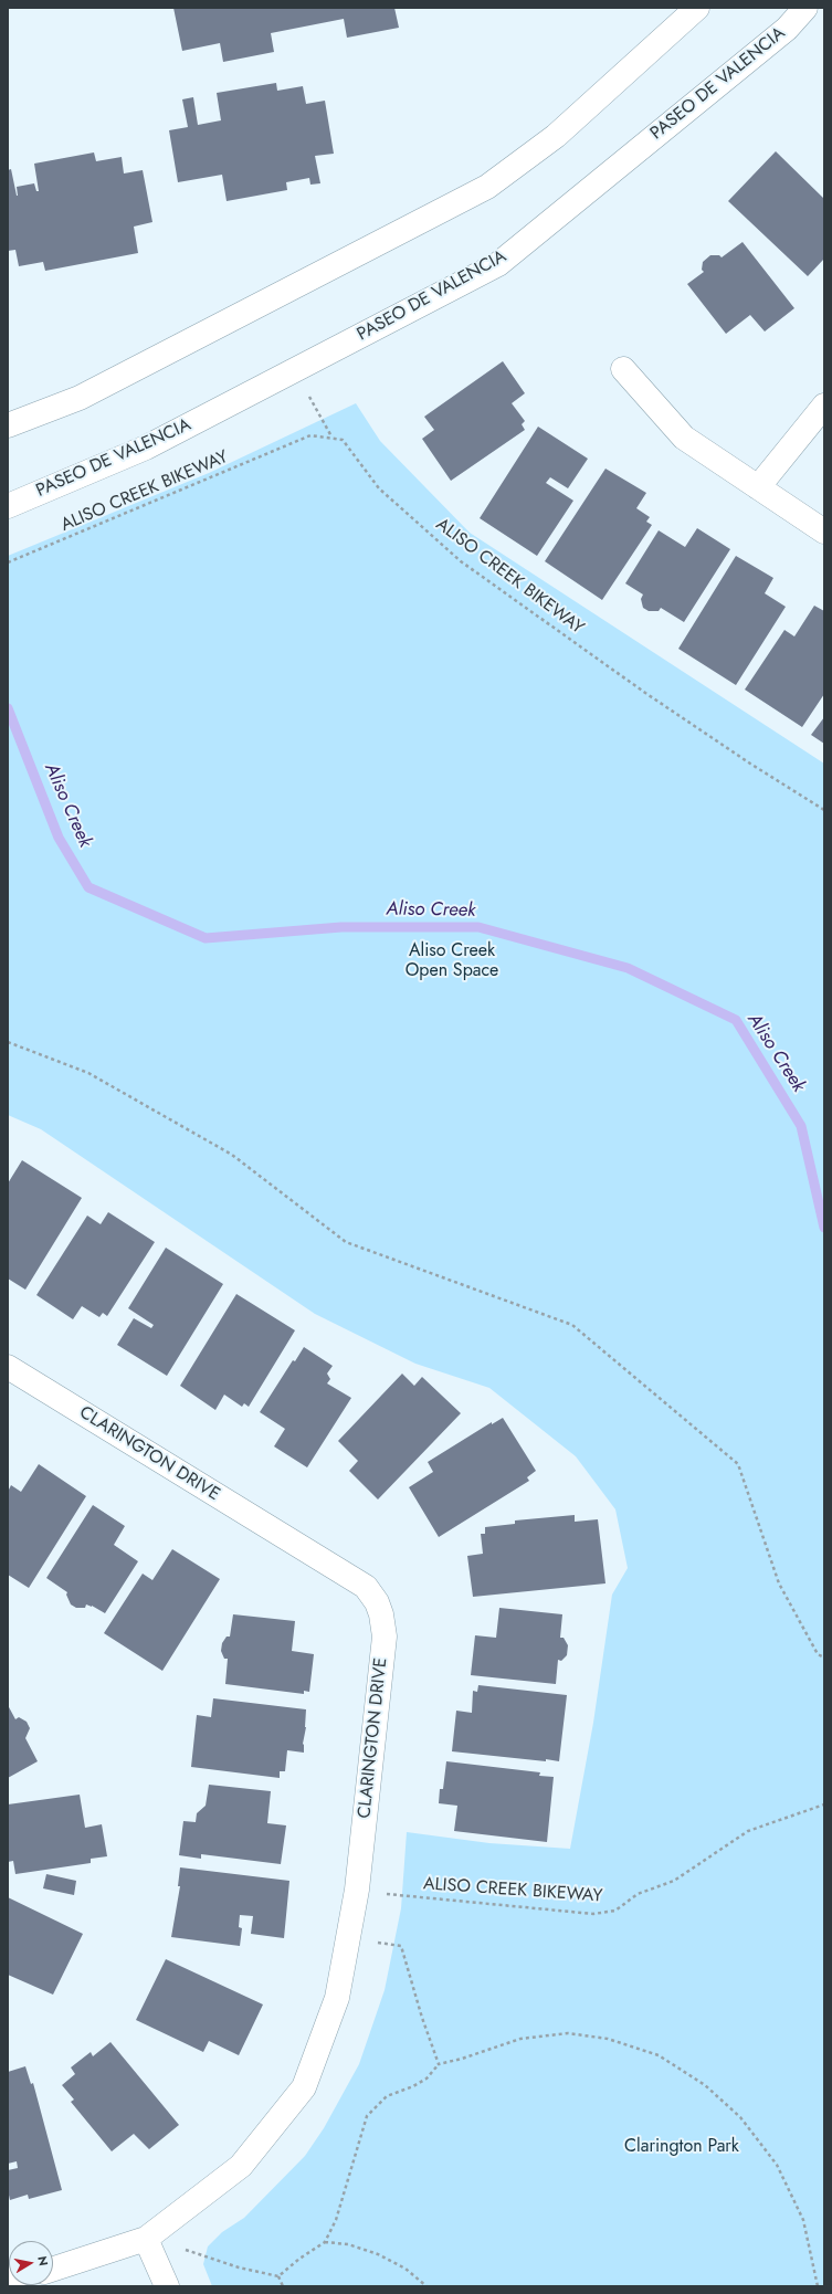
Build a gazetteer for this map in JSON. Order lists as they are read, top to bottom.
{
  "streets": {
    "main road": ["PASEO DE VALENCIA", "CLARINGTON DRIVE"],
    "path": ["ALISO CREEK BIKEWAY"]
  },
  "crossings": [
    ["ALISO CREEK BIKEWAY", "CLARINGTON DRIVE"]
  ],
  "water": ["Aliso Creek"],
  "parks": ["Aliso Creek Open Space", "Clarington Park"],
  "north": "right"
}
